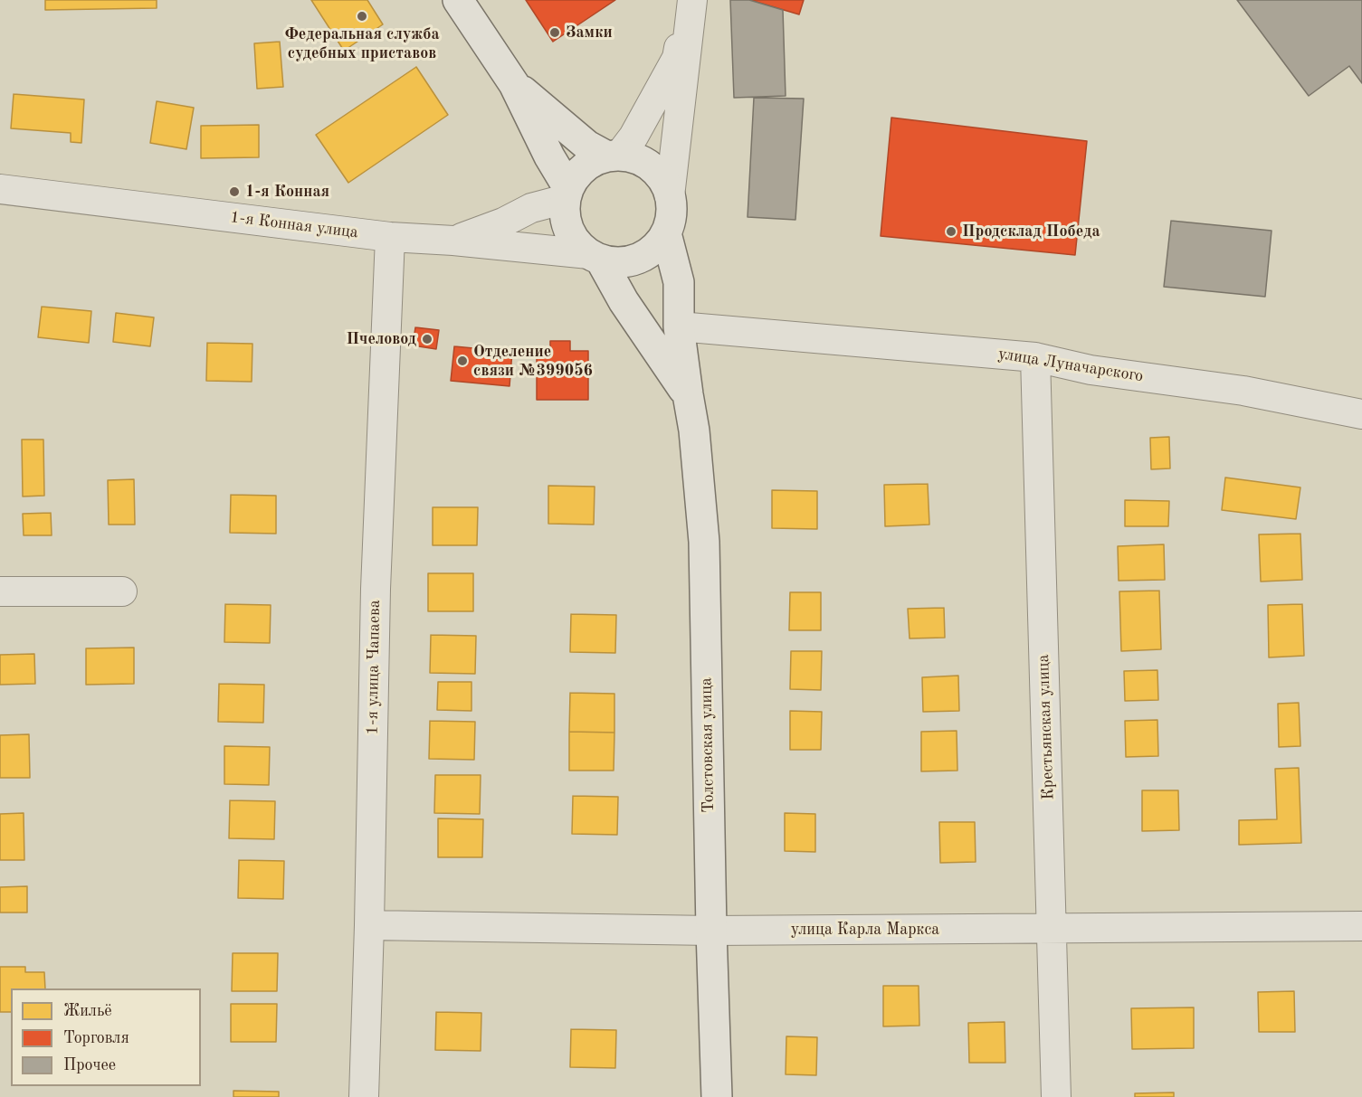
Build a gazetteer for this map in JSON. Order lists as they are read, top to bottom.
{
  "streets": {
    "main road": ["Толстовская улица"],
    "street": [
      "1-я Конная улица",
      "улица Луначарского",
      "1-я улица Чапаева",
      "Крестьянская улица",
      "улица Карла Маркса"
    ]
  },
  "crossings": [
    ["1-я Конная улица", "1-я улица Чапаева"],
    ["1-я Конная улица", "Толстовская улица"],
    ["улица Луначарского", "Крестьянская улица"],
    ["улица Луначарского", "Толстовская улица"],
    ["1-я улица Чапаева", "улица Карла Маркса"],
    ["Крестьянская улица", "улица Карла Маркса"],
    ["Толстовская улица", "улица Карла Маркса"]
  ],
  "places": [
    "Федеральная служба судебных приставов",
    "Замки",
    "1-я Конная",
    "Продсклад Победа",
    "Пчеловод",
    "Отделение связи №399056"
  ],
  "legend": ["Жильё", "Торговля", "Прочее"]
}
